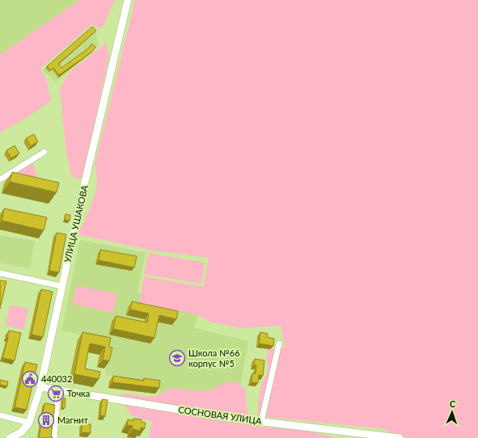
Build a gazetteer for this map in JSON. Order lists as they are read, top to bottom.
{
  "streets": {
    "main road": ["УЛИЦА УШАКОВА", "СОСНОВАЯ УЛИЦА"]
  },
  "crossings": [
    ["УЛИЦА УШАКОВА", "СОСНОВАЯ УЛИЦА"]
  ],
  "places": {
    "school or university": ["Школа №66 корпус №5"],
    "public building": ["440032"],
    "supermarket": ["Точка"],
    "building": ["Магнит"]
  },
  "north": "top"
}
